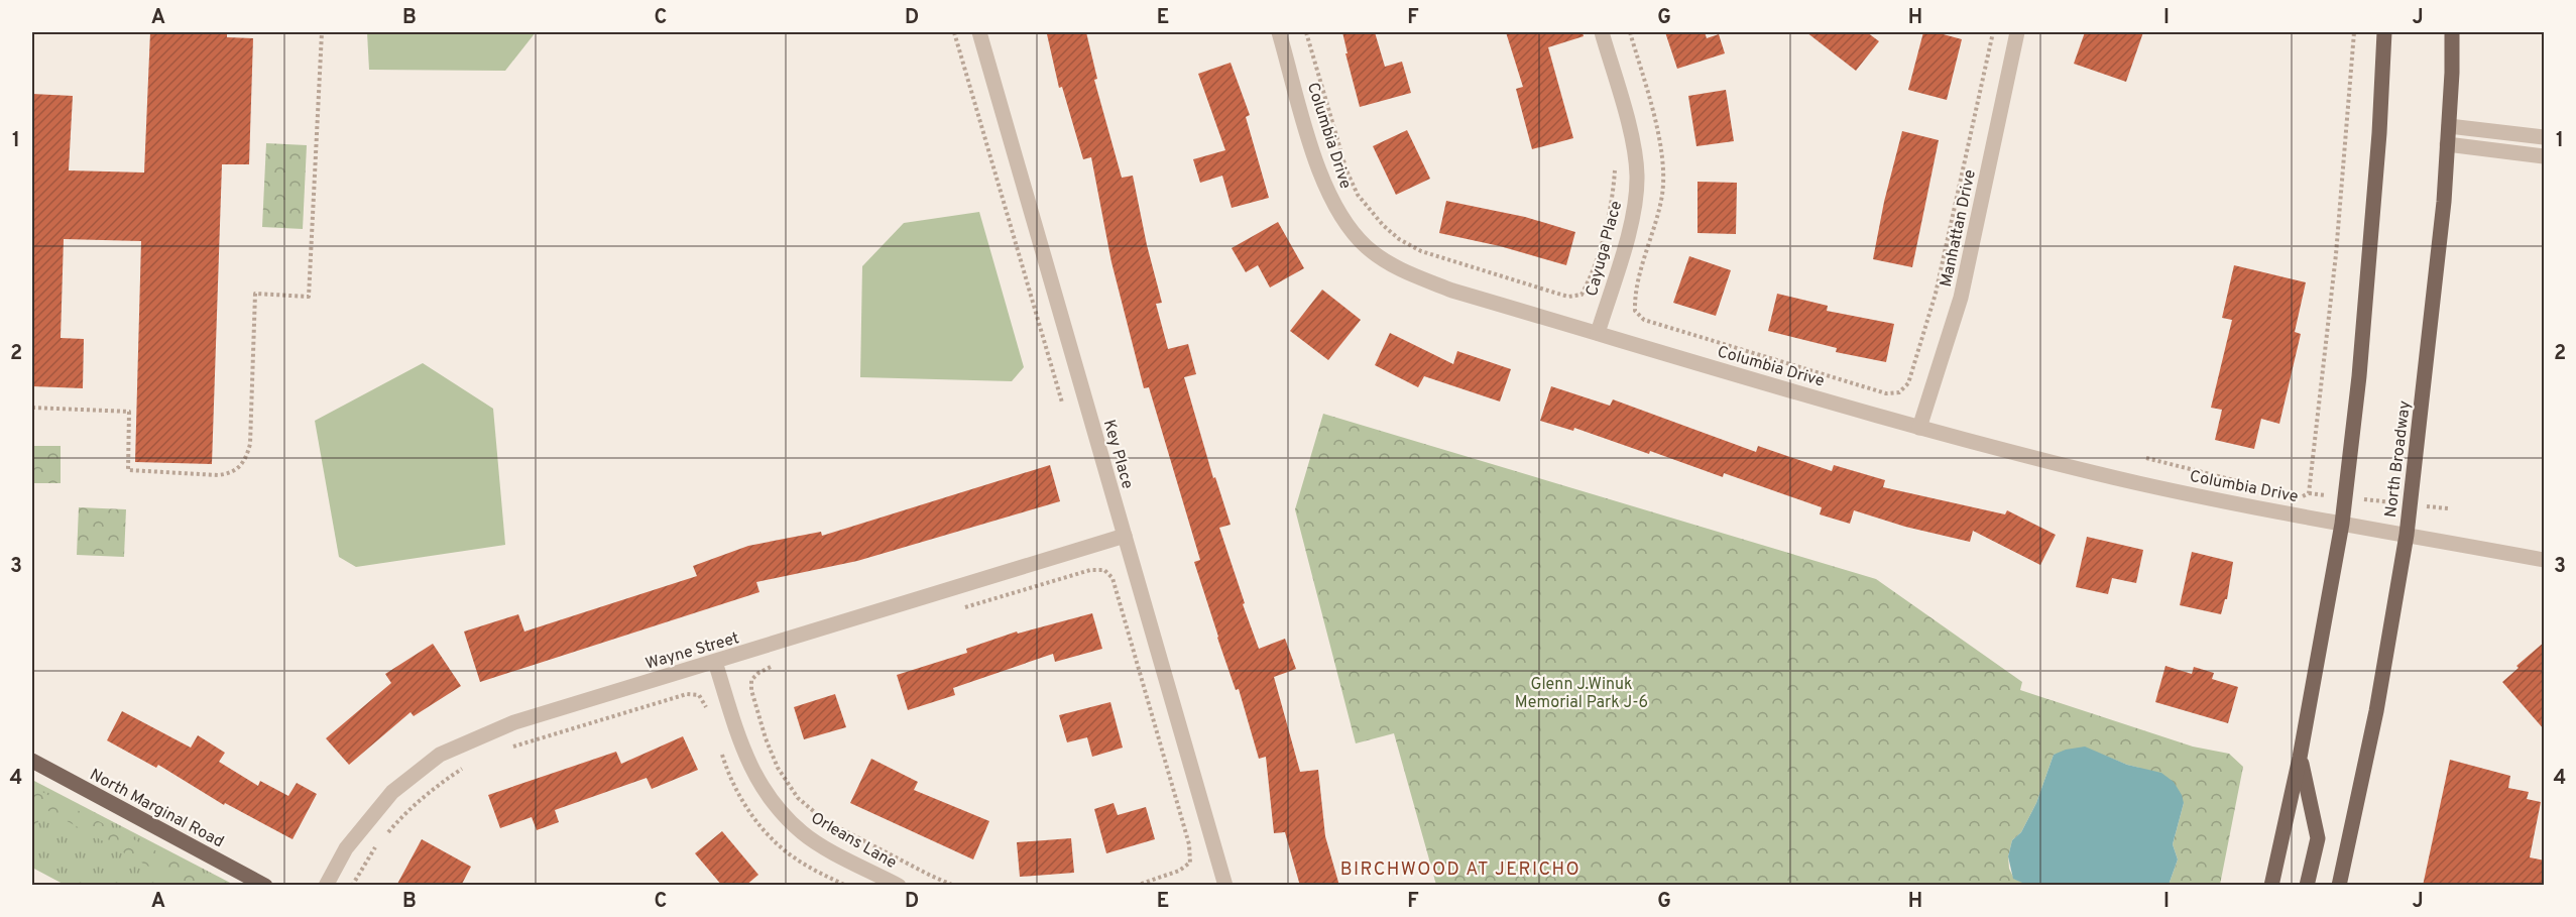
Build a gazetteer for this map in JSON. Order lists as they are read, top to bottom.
{
  "streets": {
    "main road": ["North Broadway", "North Marginal Road"],
    "street": [
      "Columbia Drive",
      "Manhattan Drive",
      "Cayuga Place",
      "Key Place",
      "Wayne Street",
      "Orleans Lane"
    ]
  },
  "crossings": [
    ["Columbia Drive", "Manhattan Drive"],
    ["Columbia Drive", "Cayuga Place"],
    ["Columbia Drive", "North Broadway"],
    ["Key Place", "Wayne Street"],
    ["Wayne Street", "Orleans Lane"]
  ],
  "districts": ["BIRCHWOOD AT JERICHO"],
  "parks": ["Glenn J.Winuk Memorial Park J-6"],
  "grid": {
    "columns": [
      "A",
      "B",
      "C",
      "D",
      "E",
      "F",
      "G",
      "H",
      "I",
      "J"
    ],
    "rows": [
      "1",
      "2",
      "3",
      "4"
    ]
  }
}
